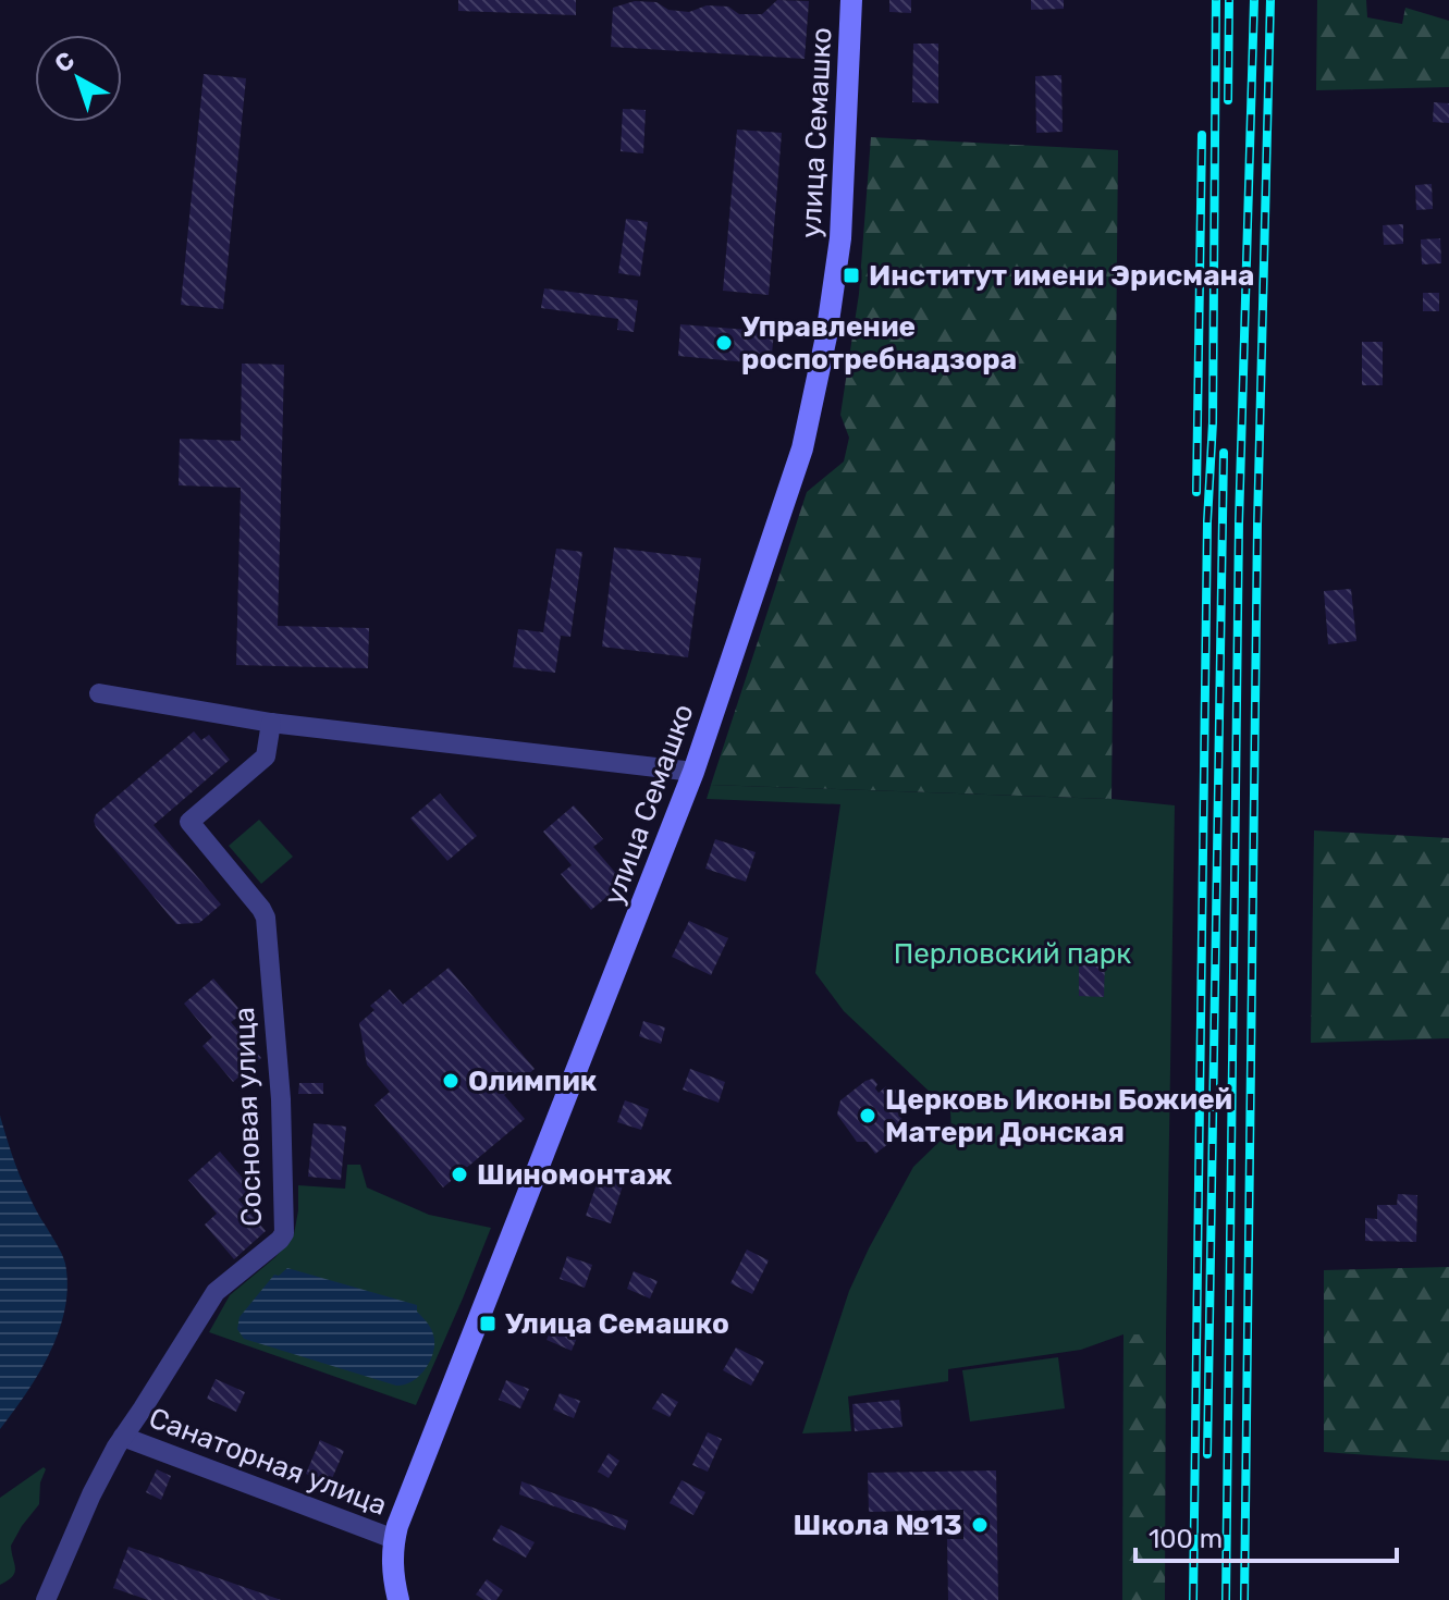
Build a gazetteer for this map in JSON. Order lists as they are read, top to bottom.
{
  "streets": {
    "main road": ["улица Семашко"],
    "street": ["Сосновая улица", "Санаторная улица"]
  },
  "crossings": [
    ["улица Семашко", "Санаторная улица"],
    ["Сосновая улица", "Санаторная улица"]
  ],
  "parks": ["Перловский парк"],
  "places": {
    "transit": ["Институт имени Эрисмана", "Улица Семашко"],
    "other": [
      "Управление роспотребнадзора",
      "Олимпик",
      "Церковь Иконы Божией Матери Донская",
      "Шиномонтаж",
      "Школа №13"
    ]
  },
  "scale_bar": "100 m",
  "north": "top left"
}
